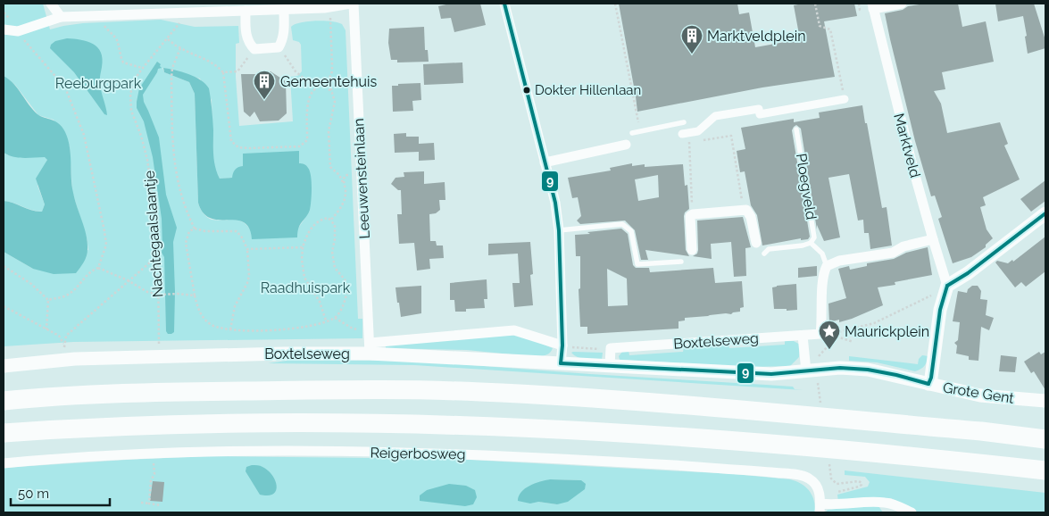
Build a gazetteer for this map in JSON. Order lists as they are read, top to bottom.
{
  "streets": {
    "street": [
      "Marktveld",
      "Leeuwensteinlaan",
      "Boxtelseweg",
      "Grote Gent",
      "Reigerbosweg"
    ],
    "lane": ["Ploegveld"],
    "path": ["Nachtegaalslaantje"]
  },
  "crossings": [
    ["Leeuwensteinlaan", "Boxtelseweg"],
    ["Boxtelseweg", "Grote Gent"]
  ],
  "parks": ["Reeburgpark", "Raadhuispark"],
  "places": {
    "building": ["Marktveldplein", "Gemeentehuis"],
    "other": ["Dokter Hillenlaan"],
    "place": ["Maurickplein"]
  },
  "lines": ["transit line 9"],
  "scale_bar": "50 m"
}
